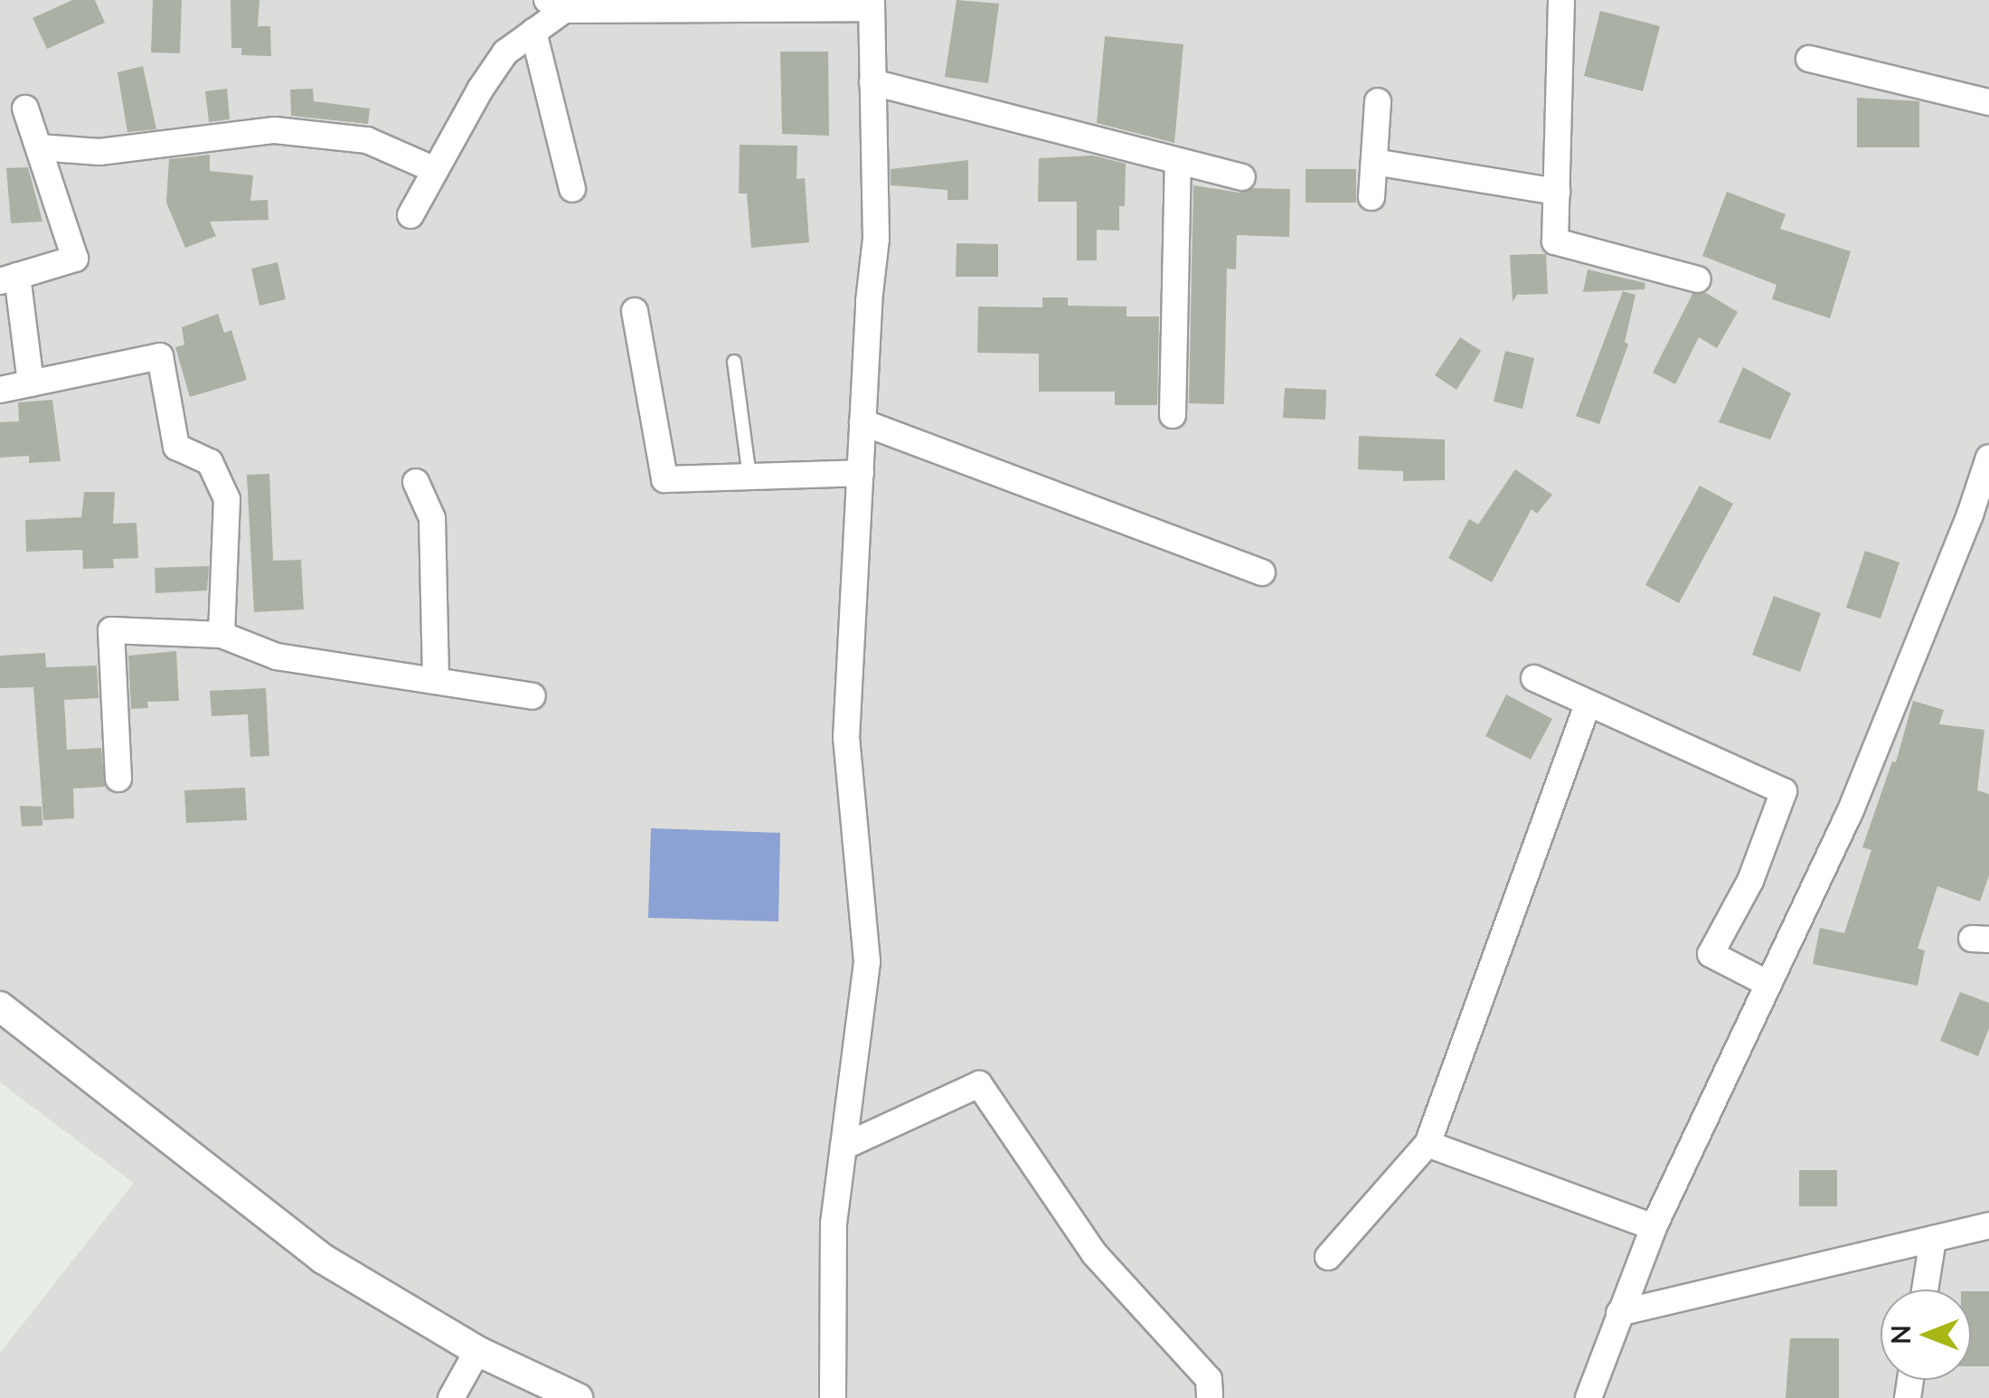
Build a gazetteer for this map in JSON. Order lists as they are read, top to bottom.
{
  "north": "left"
}
